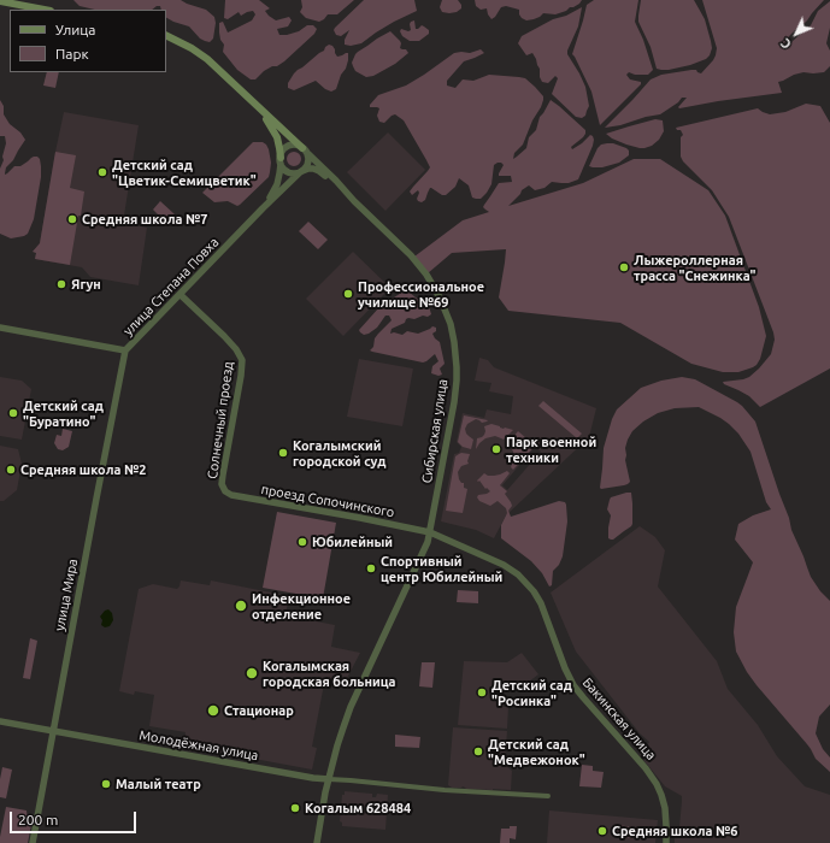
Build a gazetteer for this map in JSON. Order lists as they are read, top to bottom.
{
  "streets": {
    "street": [
      "улица Степана Повха",
      "Солнечный проезд",
      "Сибирская улица",
      "проезд Сопочинского",
      "улица Мира",
      "Бакинская улица",
      "Молодёжная улица"
    ]
  },
  "crossings": [
    ["улица Степана Повха", "Солнечный проезд"],
    ["улица Степана Повха", "Сибирская улица"],
    ["улица Степана Повха", "улица Мира"],
    ["Солнечный проезд", "проезд Сопочинского"],
    ["Сибирская улица", "проезд Сопочинского"],
    ["Сибирская улица", "Бакинская улица"],
    ["Сибирская улица", "Молодёжная улица"],
    ["проезд Сопочинского", "Бакинская улица"],
    ["улица Мира", "Молодёжная улица"]
  ],
  "places": [
    "Детский сад \"Цветик-Семицветик\"",
    "Средняя школа №7",
    "Лыжероллерная трасса \"Снежинка\"",
    "Ягун",
    "Профессиональное училище №69",
    "Детский сад \"Буратино\"",
    "Парк военной техники",
    "Когалымский городской суд",
    "Средняя школа №2",
    "Юбилейный",
    "Спортивный центр Юбилейный",
    "Инфекционное отделение",
    "Когалымская городская больница",
    "Детский сад \"Росинка\"",
    "Стационар",
    "Детский сад \"Медвежонок\"",
    "Малый театр",
    "Когалым 628484",
    "Средняя школа №6"
  ],
  "legend": ["Улица", "Парк"],
  "scale_bar": "200 m",
  "north": "bottom left"
}
